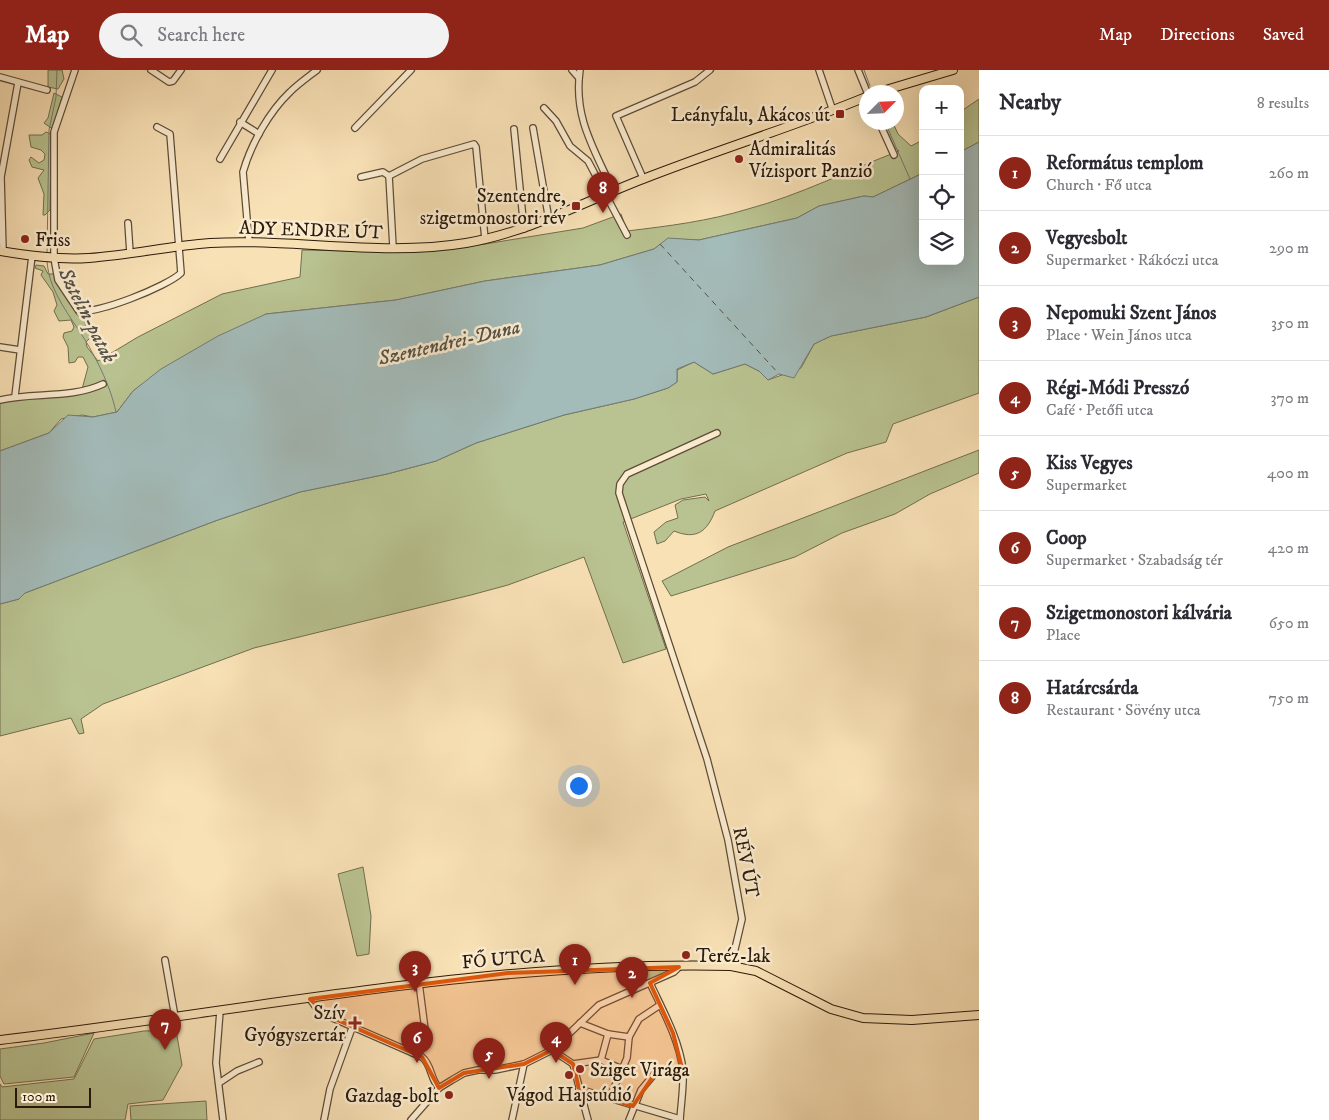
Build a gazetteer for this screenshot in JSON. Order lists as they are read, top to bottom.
{
  "streets": {
    "main road": ["ADY ENDRE ÚT", "FŐ UTCA"],
    "street": ["RÉV ÚT"]
  },
  "crossings": [
    ["RÉV ÚT", "FŐ UTCA"]
  ],
  "water": ["Sztelin-patak", "Szentendrei-Duna"],
  "places": {
    "transit": ["Leányfalu, Akácos út", "Szentendre, szigetmonostori rév"],
    "other": [
      "Admiralitás Vízisport Panzió",
      "Friss",
      "Teréz-lak",
      "Sziget Virága",
      "Vágod Hajstúdió",
      "Gazdag-bolt"
    ],
    "health": ["Szív Gyógyszertár"]
  },
  "scale_bar": "100 m",
  "north": "top right",
  "page": {
    "header": "Map",
    "search": "Search here",
    "nav": ["Map", "Directions", "Saved"],
    "heading": ["Nearby", "8 results"],
    "map_buttons": ["+", "−"],
    "list": [
      {
        "mark": "1",
        "name": "Református templom",
        "note": "Church · Fő utca",
        "value": "260 m"
      },
      {
        "mark": "2",
        "name": "Vegyesbolt",
        "note": "Supermarket · Rákóczi utca",
        "value": "290 m"
      },
      {
        "mark": "3",
        "name": "Nepomuki Szent János",
        "note": "Place · Wein János utca",
        "value": "350 m"
      },
      {
        "mark": "4",
        "name": "Régi-Módi Presszó",
        "note": "Café · Petőfi utca",
        "value": "370 m"
      },
      {
        "mark": "5",
        "name": "Kiss Vegyes",
        "note": "Supermarket",
        "value": "400 m"
      },
      {
        "mark": "6",
        "name": "Coop",
        "note": "Supermarket · Szabadság tér",
        "value": "420 m"
      },
      {
        "mark": "7",
        "name": "Szigetmonostori kálvária",
        "note": "Place",
        "value": "650 m"
      },
      {
        "mark": "8",
        "name": "Határcsárda",
        "note": "Restaurant · Sövény utca",
        "value": "750 m"
      }
    ],
    "pins": [
      "8",
      "1",
      "3",
      "2",
      "7",
      "4",
      "6",
      "5"
    ],
    "scale": "100 m"
  }
}
